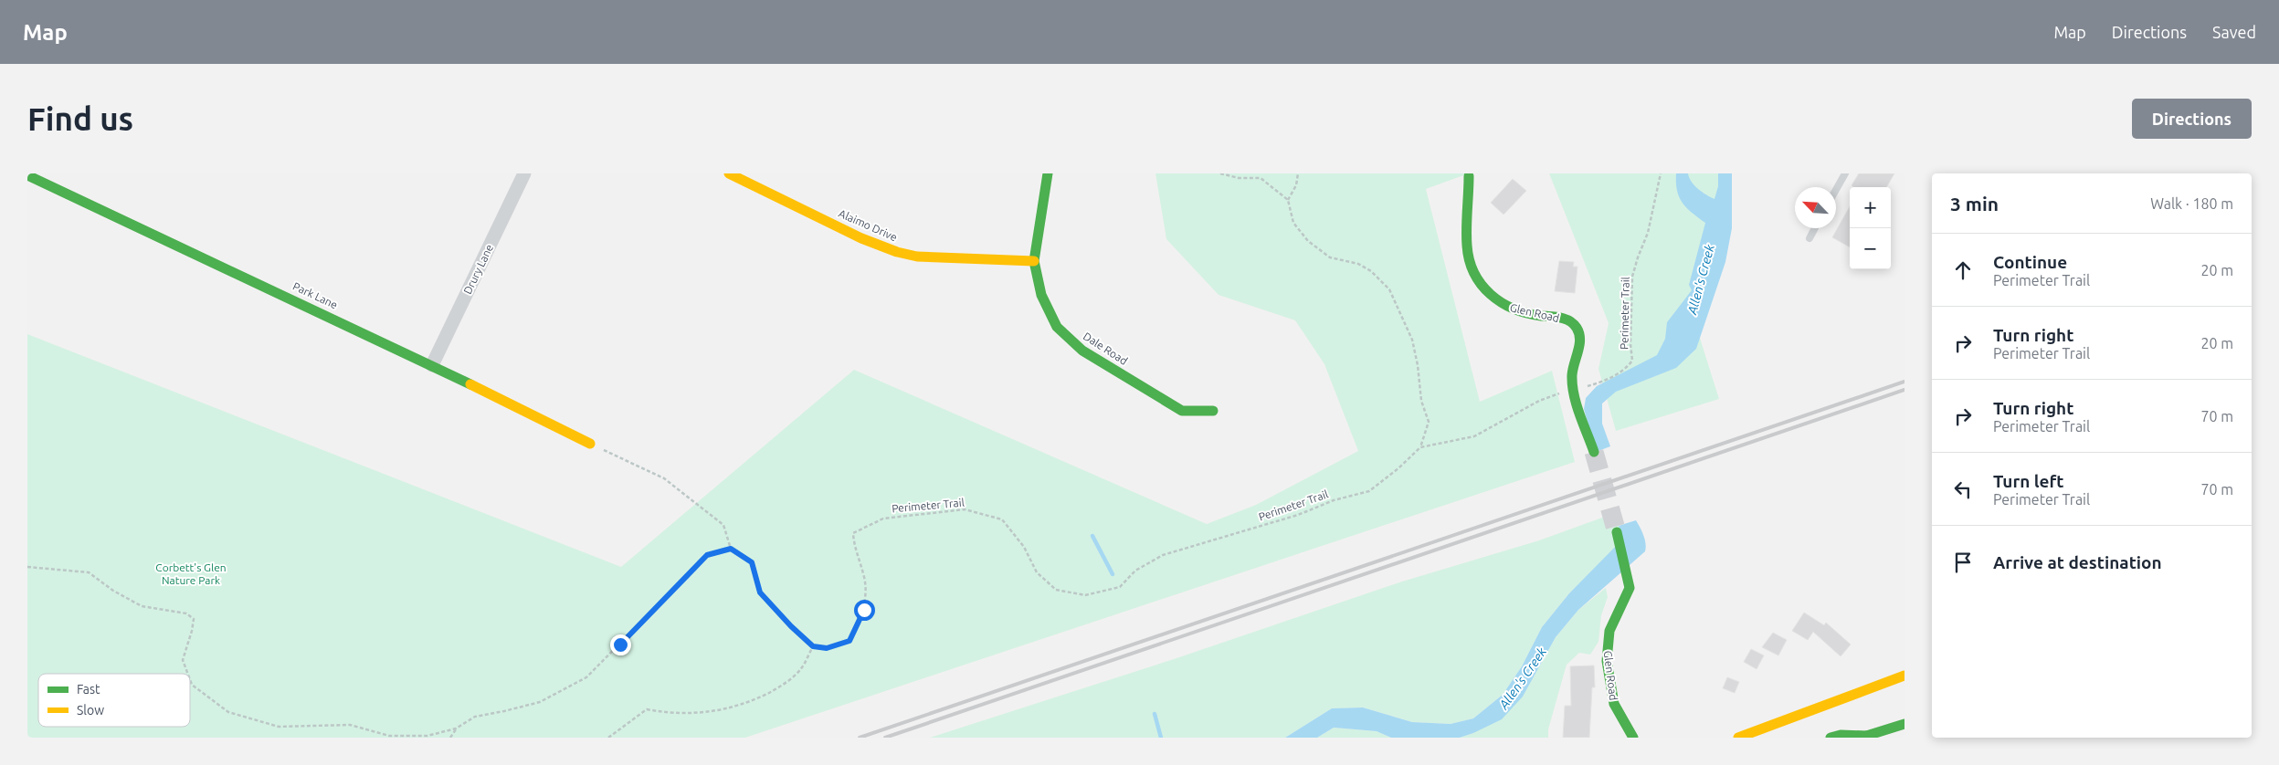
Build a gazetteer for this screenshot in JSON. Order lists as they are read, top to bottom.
{
  "streets": {
    "main road": [
      "Alaimo Drive",
      "Park Lane",
      "Glen Road",
      "Dale Road"
    ],
    "street": ["Drury Lane"],
    "path": ["Perimeter Trail"]
  },
  "crossings": [
    ["Alaimo Drive", "Dale Road"],
    ["Drury Lane", "Park Lane"],
    ["Glen Road", "Perimeter Trail"]
  ],
  "water": ["Allen's Creek"],
  "parks": ["Corbett's Glen Nature Park"],
  "legend": ["Fast", "Slow"],
  "north": "top left",
  "page": {
    "header": "Map",
    "nav": ["Map", "Directions", "Saved"],
    "buttons": "Directions",
    "title": "Find us",
    "heading": ["3 min", "Walk · 180 m"],
    "map_buttons": ["+", "−"],
    "list": [
      ["Continue", "Perimeter Trail", "20 m"],
      ["Turn right", "Perimeter Trail", "20 m"],
      ["Turn right", "Perimeter Trail", "70 m"],
      ["Turn left", "Perimeter Trail", "70 m"],
      "Arrive at destination"
    ]
  }
}
